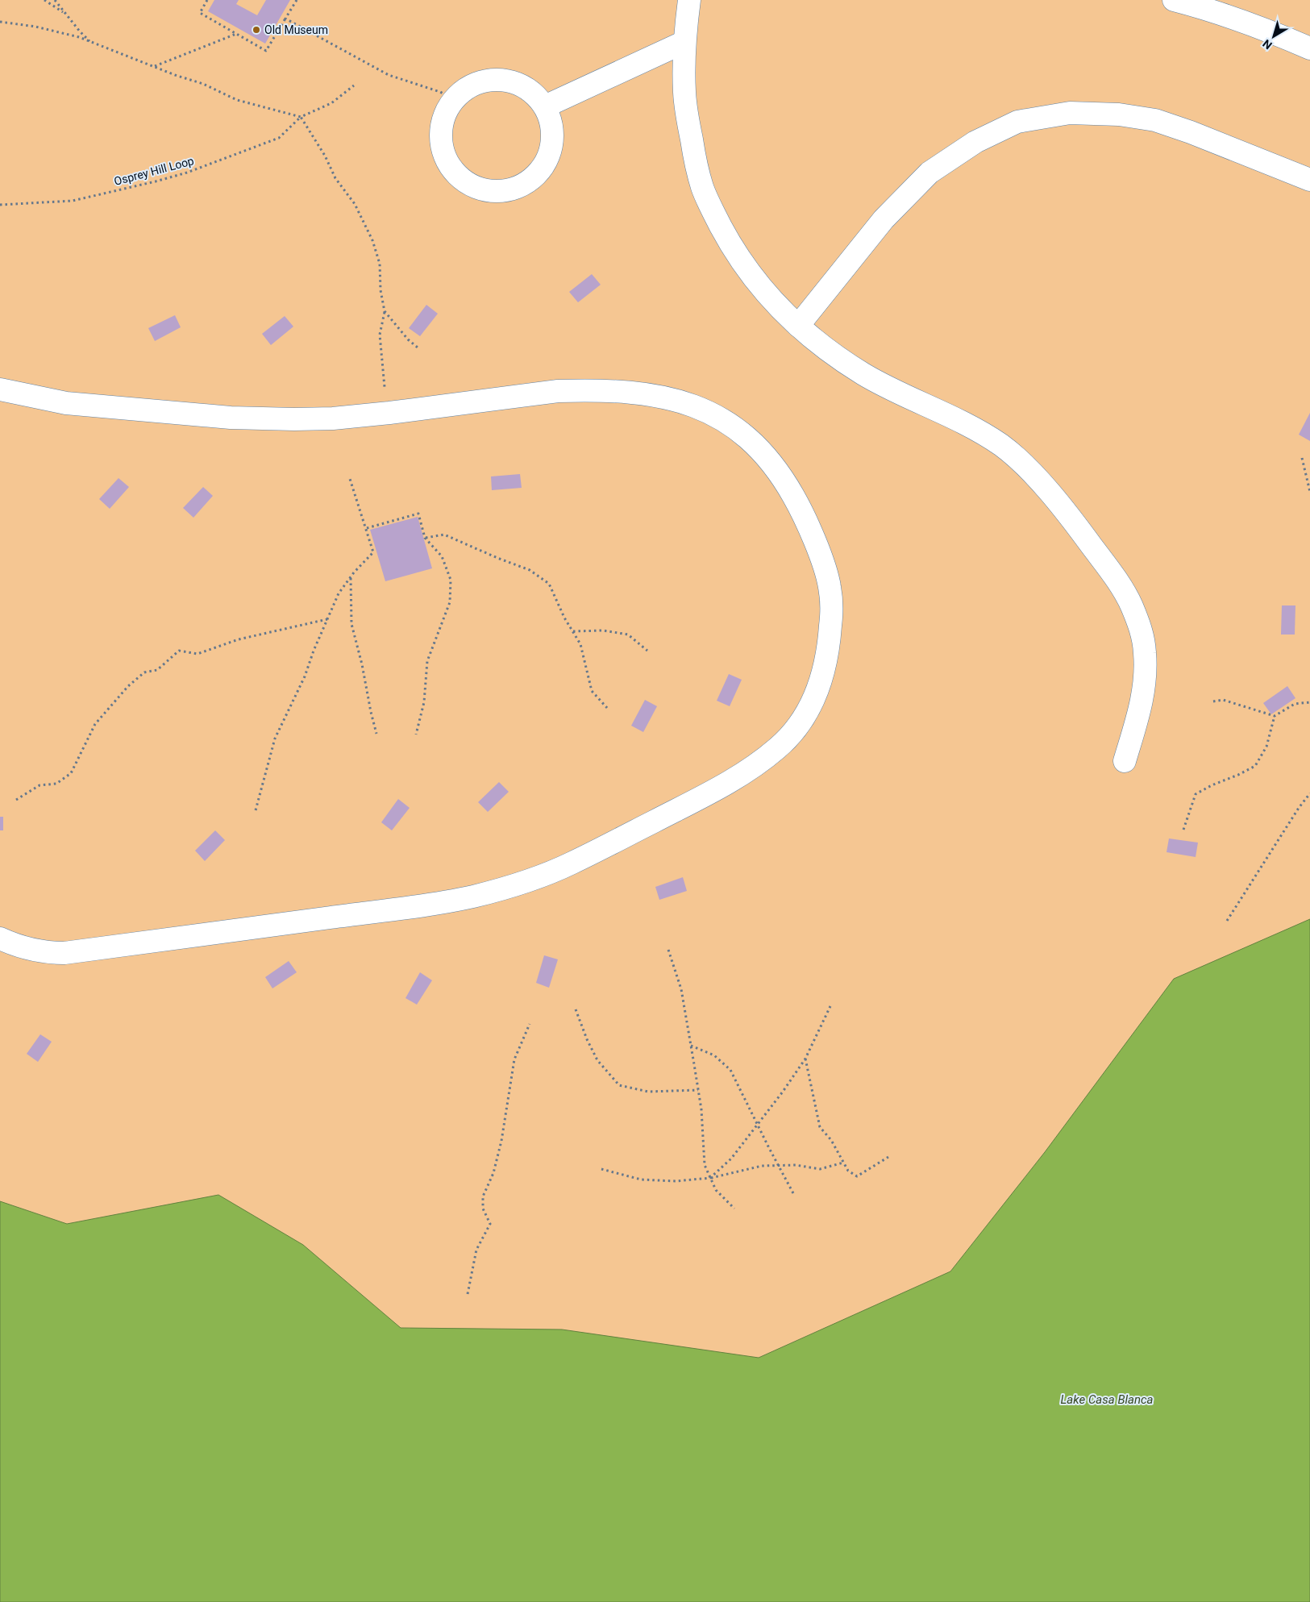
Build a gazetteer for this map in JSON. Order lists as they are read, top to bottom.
{
  "streets": {
    "path": ["Osprey Hill Loop"]
  },
  "water": ["Lake Casa Blanca"],
  "places": ["Old Museum"],
  "north": "bottom left"
}
